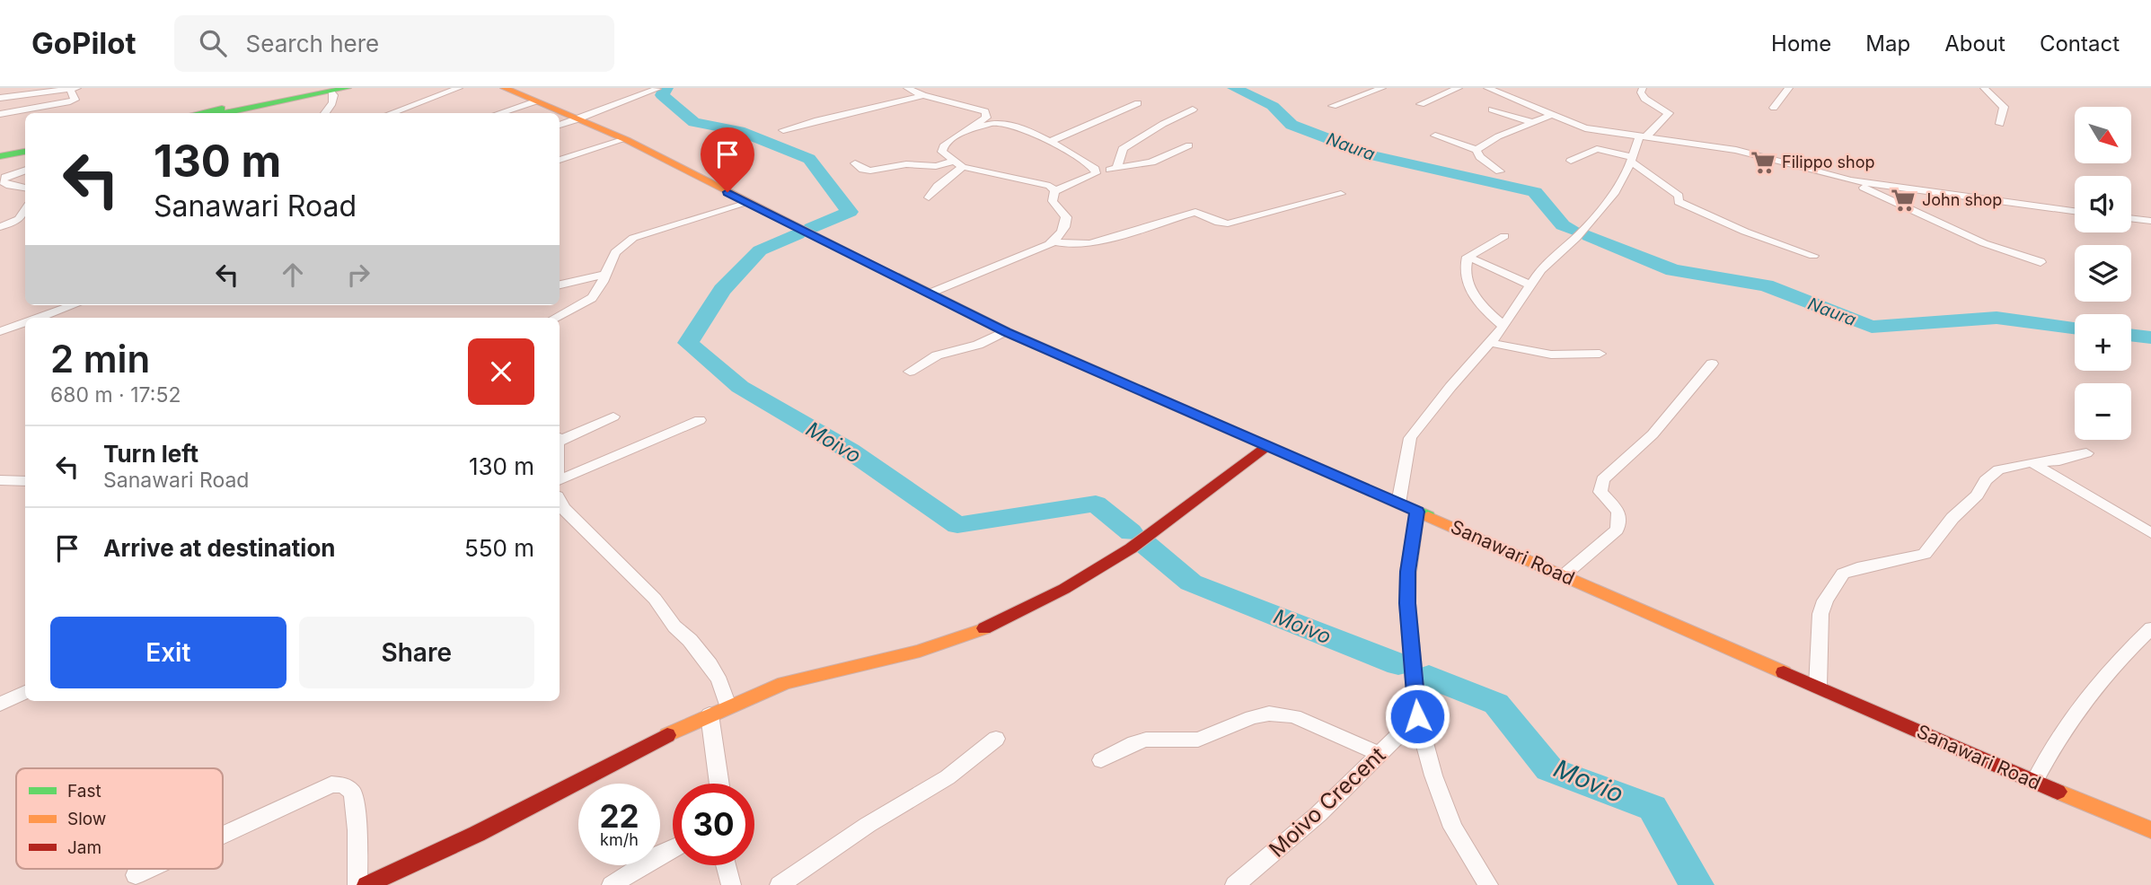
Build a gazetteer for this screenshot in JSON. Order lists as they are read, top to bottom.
{
  "streets": {
    "main road": ["Sanawari Road"],
    "street": ["Moivo Crecent"]
  },
  "water": ["Naura", "Moivo", "Movio"],
  "places": {
    "supermarket": ["Filippo shop", "John shop"]
  },
  "legend": ["Fast", "Slow", "Jam"],
  "north": "bottom right",
  "page": {
    "header": "GoPilot",
    "search": "Search here",
    "nav": [
      "Home",
      "Map",
      "About",
      "Contact"
    ],
    "map_buttons": ["+", "−"],
    "turn": ["130 m", "Sanawari Road"],
    "heading": ["2 min", "680 m · 17:52"],
    "list": [
      {
        "name": "Turn left",
        "note": "Sanawari Road",
        "value": "130 m"
      },
      {
        "name": "Arrive at destination",
        "value": "550 m"
      }
    ],
    "buttons": ["Exit", "Share"],
    "speed": "22 km/h",
    "limit": "30"
  }
}
